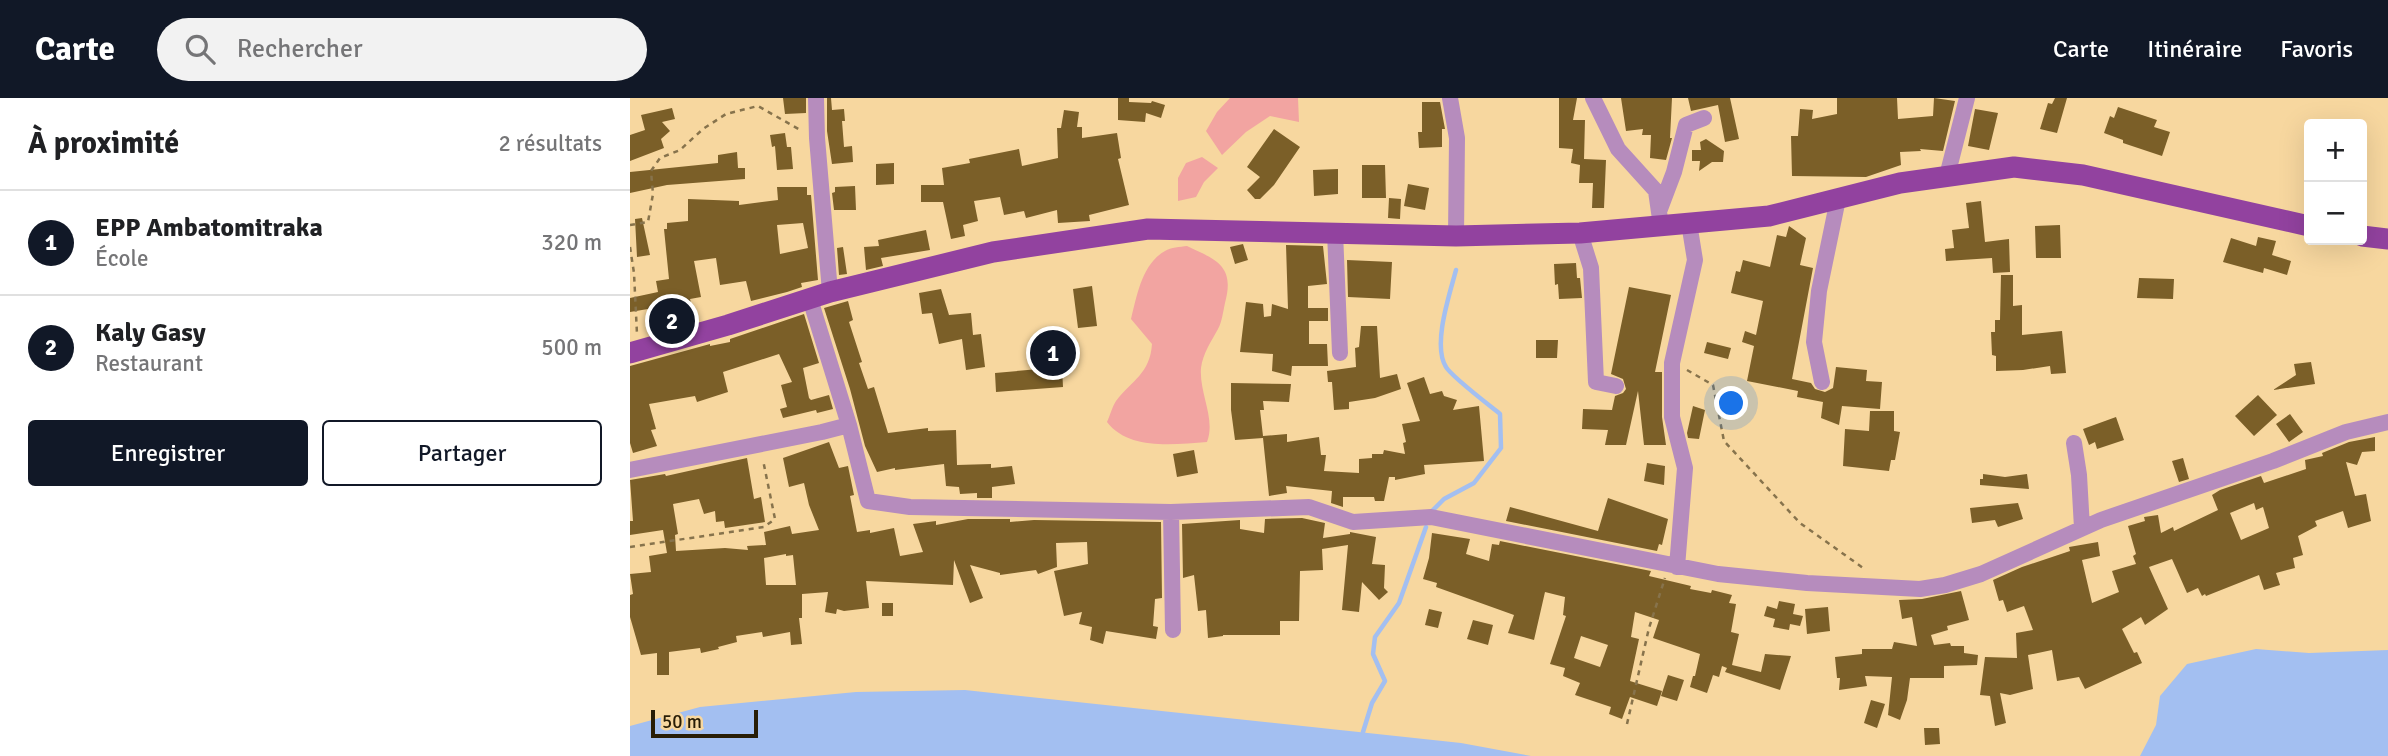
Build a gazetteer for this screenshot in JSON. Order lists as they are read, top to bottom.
{
  "scale_bar": "50 m",
  "page": {
    "header": "Carte",
    "search": "Rechercher",
    "nav": ["Carte", "Itinéraire", "Favoris"],
    "heading": ["À proximité", "2 résultats"],
    "map_buttons": ["+", "−"],
    "list": [
      {
        "mark": "1",
        "name": "EPP Ambatomitraka",
        "note": "École",
        "value": "320 m"
      },
      {
        "mark": "2",
        "name": "Kaly Gasy",
        "note": "Restaurant",
        "value": "500 m"
      }
    ],
    "pins": ["2", "1"],
    "buttons": ["Enregistrer", "Partager"],
    "scale": "50 m"
  }
}
